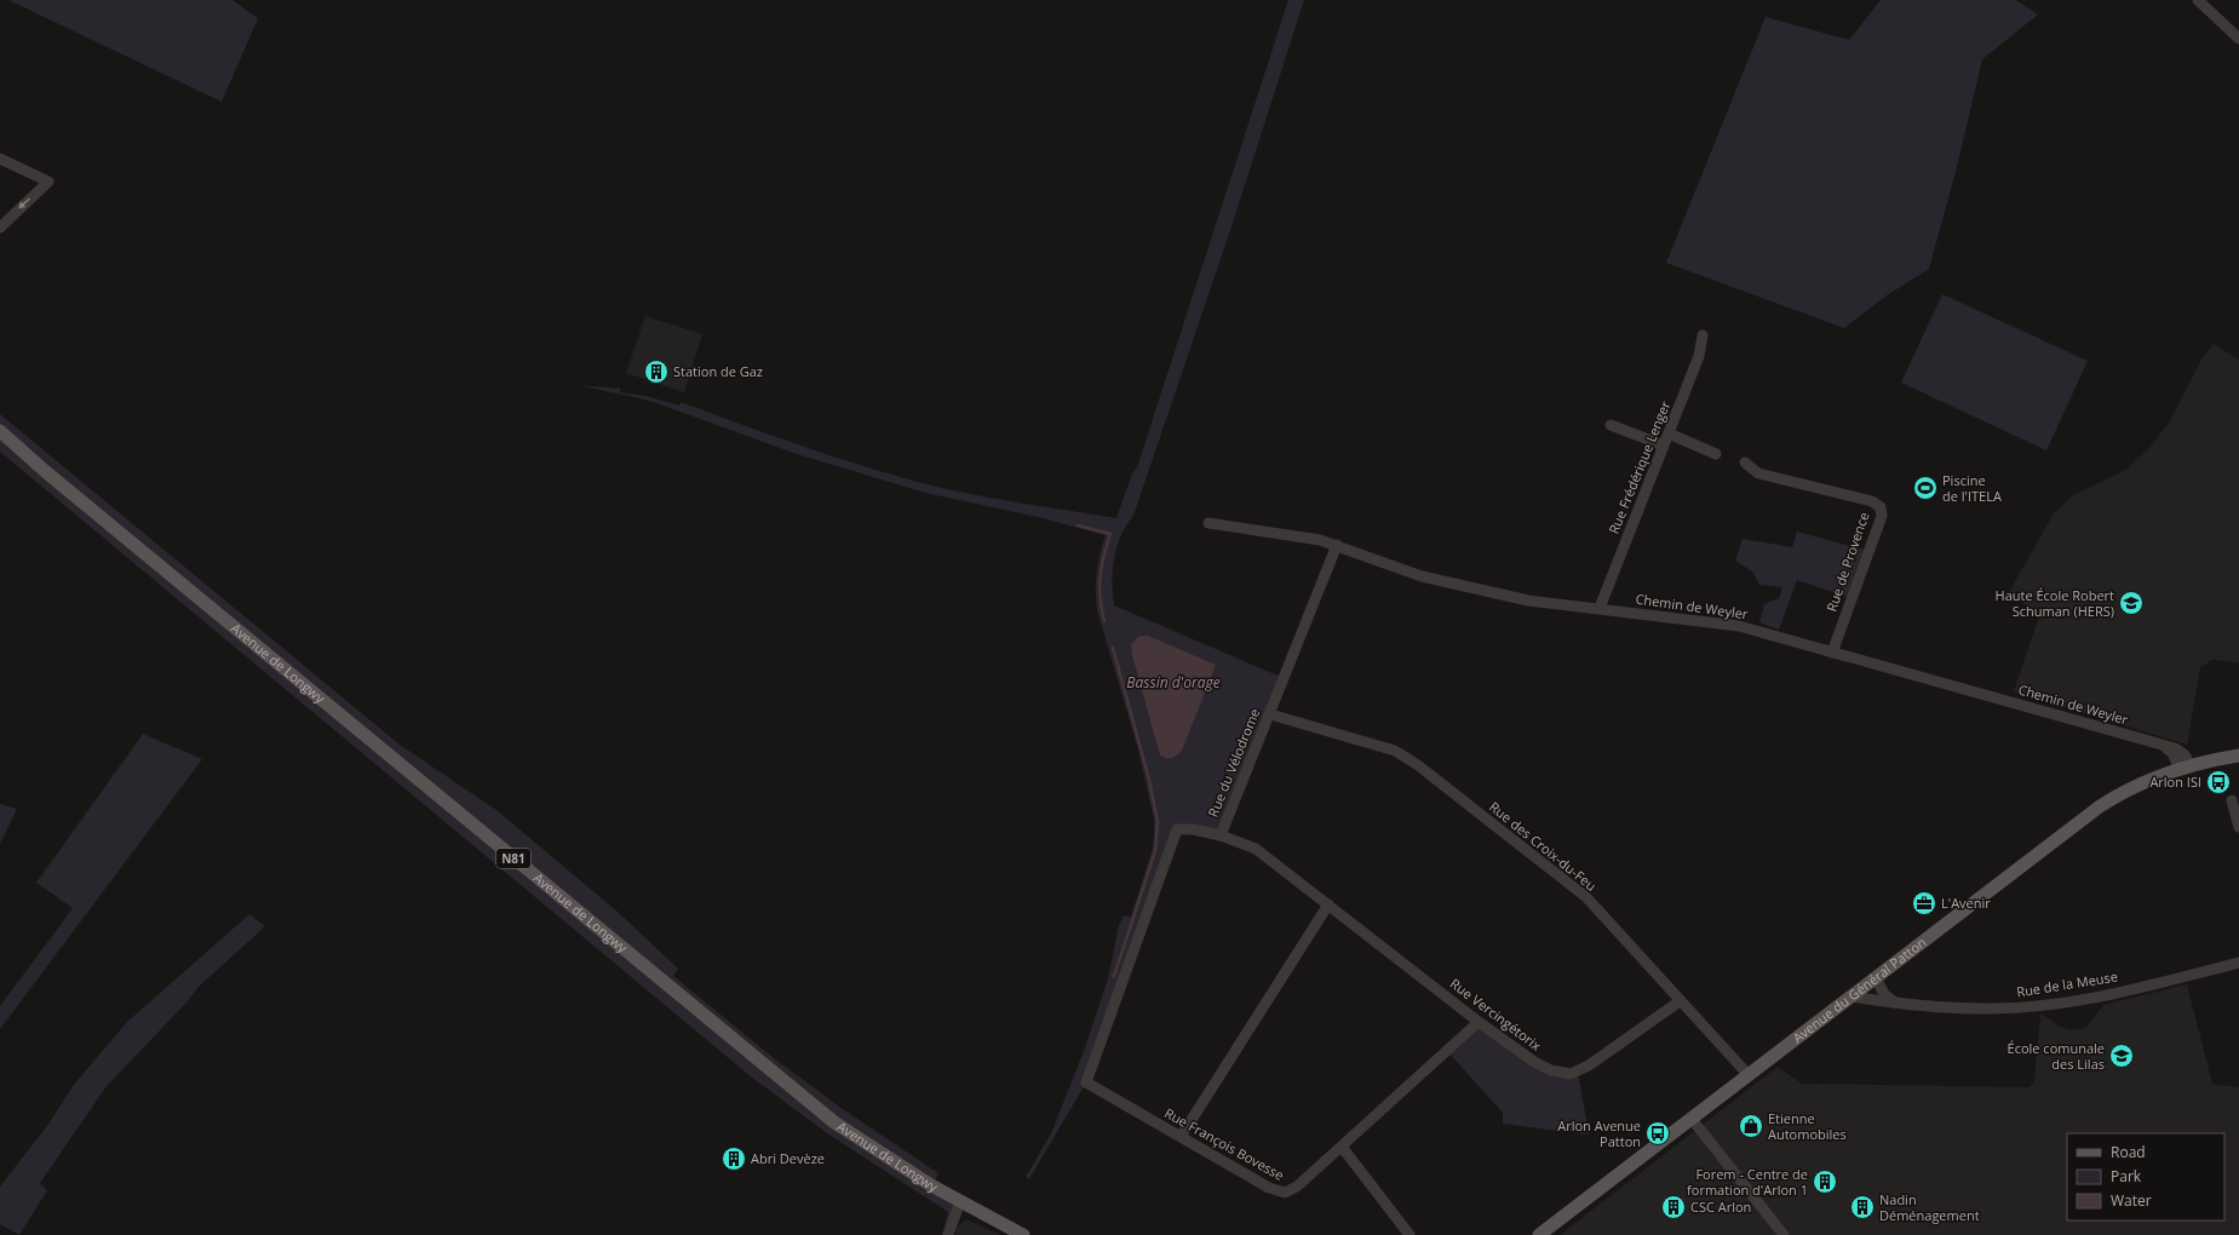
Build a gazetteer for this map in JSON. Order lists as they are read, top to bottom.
{
  "streets": {
    "main road": ["Avenue de Longwy", "N81", "Avenue du Général Patton"],
    "street": [
      "Rue Frédérique Lenger",
      "Rue de Provence",
      "Chemin de Weyler",
      "Rue du Vélodrome",
      "Rue des Croix-du-Feu",
      "Rue de la Meuse",
      "Rue Vercingétorix",
      "Rue François Bovesse"
    ]
  },
  "crossings": [
    ["Rue Frédérique Lenger", "Chemin de Weyler"],
    ["Rue de Provence", "Chemin de Weyler"],
    ["Chemin de Weyler", "Rue du Vélodrome"],
    ["Chemin de Weyler", "Avenue du Général Patton"],
    ["Avenue de Longwy", "N81"],
    ["Rue du Vélodrome", "Rue des Croix-du-Feu"],
    ["Rue du Vélodrome", "Rue Vercingétorix"],
    ["Rue du Vélodrome", "Rue François Bovesse"],
    ["Rue des Croix-du-Feu", "Avenue du Général Patton"],
    ["Rue des Croix-du-Feu", "Rue Vercingétorix"],
    ["Rue de la Meuse", "Avenue du Général Patton"],
    ["Rue Vercingétorix", "Rue François Bovesse"]
  ],
  "water": ["Bassin d'orage"],
  "places": {
    "building": [
      "Station de Gaz",
      "Abri Devèze",
      "Forem - Centre de formation d'Arlon 1",
      "CSC Arlon",
      "Nadin Déménagement"
    ],
    "sports": ["Piscine de l'ITELA"],
    "school or university": ["Haute École Robert Schuman (HERS)", "École comunale des Lilas"],
    "bus stop": ["Arlon ISI", "Arlon Avenue Patton"],
    "office": ["L'Avenir"],
    "shop": ["Etienne Automobiles"]
  },
  "legend": ["Road", "Park", "Water"]
}
